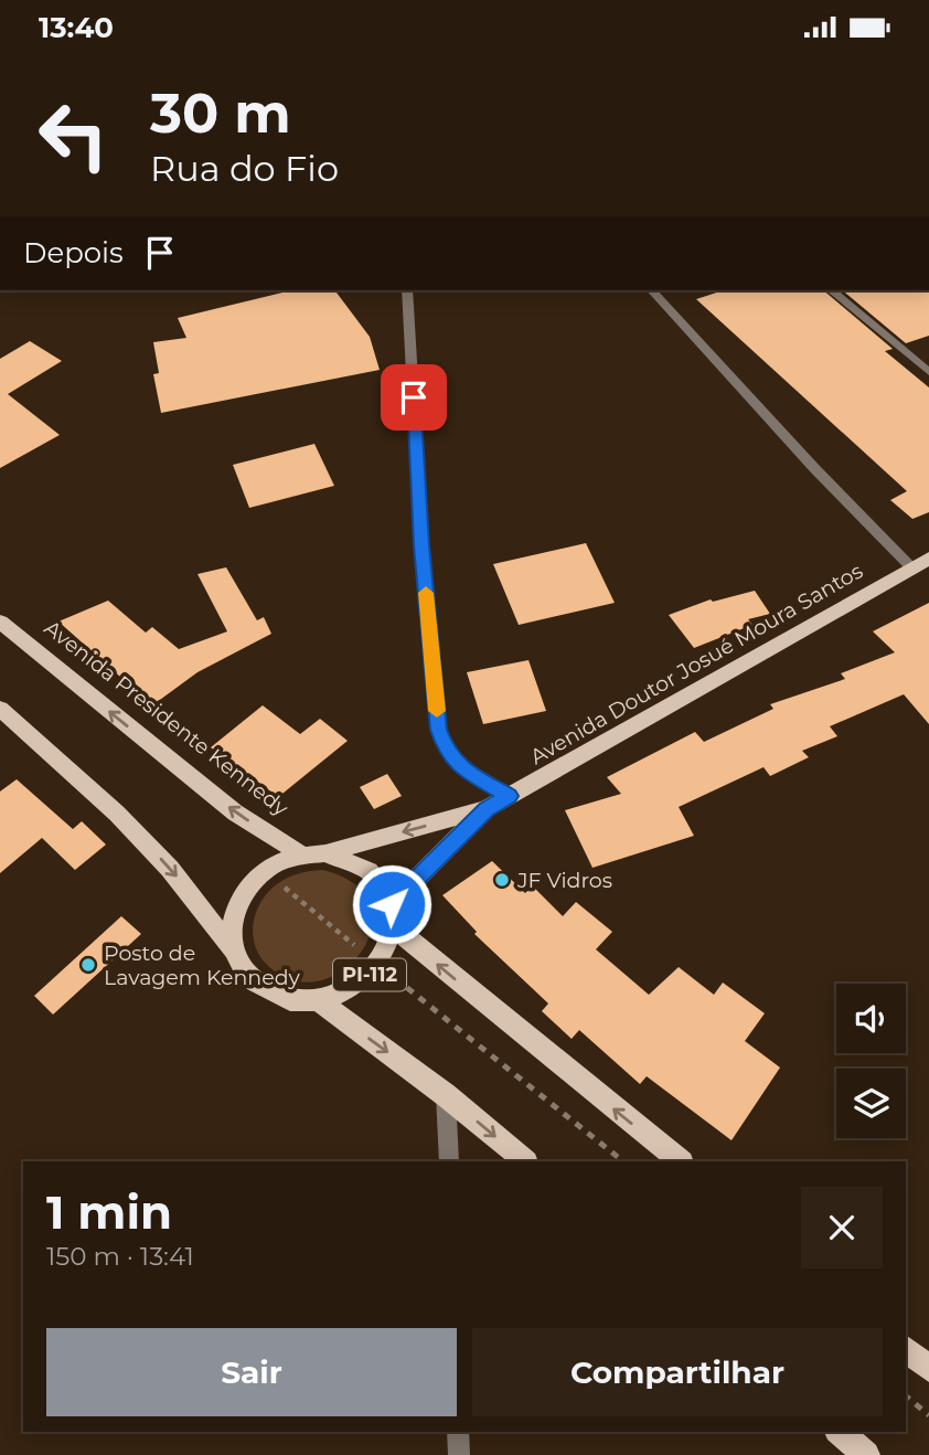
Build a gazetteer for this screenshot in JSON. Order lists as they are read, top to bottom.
{
  "streets": {
    "main road": ["Avenida Doutor Josué Moura Santos", "Avenida Presidente Kennedy", "PI-112"]
  },
  "crossings": [
    ["Avenida Presidente Kennedy", "PI-112"]
  ],
  "places": ["JF Vidros", "Posto de Lavagem Kennedy"],
  "page": {
    "status": "13:40",
    "turn": ["30 m", "Rua do Fio"],
    "then": "Depois",
    "heading": ["1 min", "150 m · 13:41"],
    "buttons": ["Sair", "Compartilhar"]
  }
}
